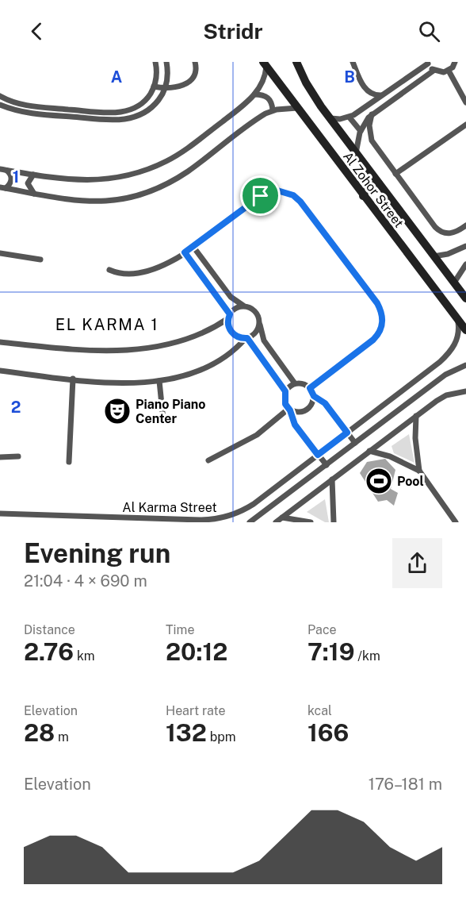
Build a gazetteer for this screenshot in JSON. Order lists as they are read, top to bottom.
{
  "streets": {
    "main road": ["Al Zohor Street"],
    "street": ["Al Karma Street"]
  },
  "crossings": [
    ["Al Zohor Street", "Al Karma Street"]
  ],
  "districts": ["EL KARMA 1"],
  "places": {
    "theatre": ["Piano Piano Center"],
    "sports": ["Pool"]
  },
  "page": {
    "header": "Stridr",
    "heading": ["Evening run", "21:04 · 4 × 690 m"],
    "stats": [
      ["Distance", "2.76 km"],
      ["Time", "20:12"],
      ["Pace", "7:19 /km"],
      ["Elevation", "28 m"],
      ["Heart rate", "132 bpm"],
      ["kcal", "166"]
    ],
    "chart": ["Elevation", "176–181 m"]
  },
  "grid": {
    "columns": ["A", "B"],
    "rows": ["1", "2"]
  }
}
